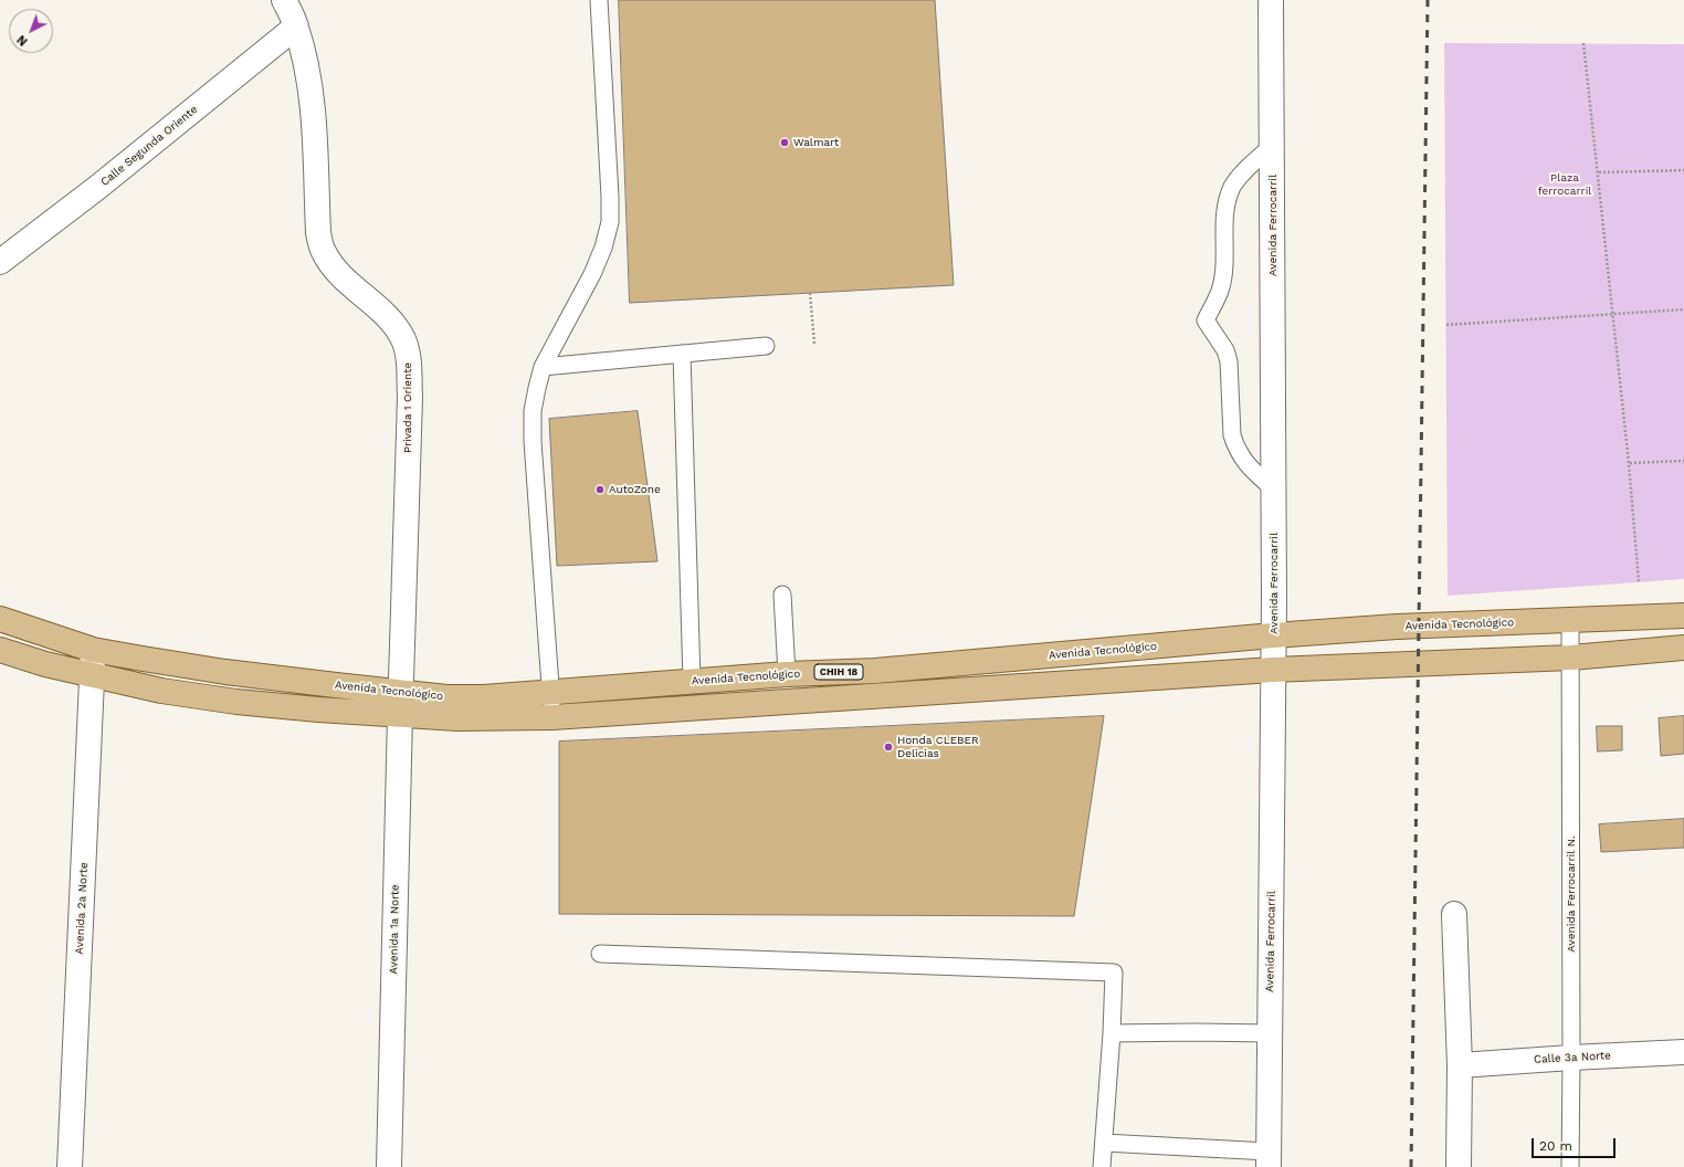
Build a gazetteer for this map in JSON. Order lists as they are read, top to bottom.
{
  "streets": {
    "main road": ["Avenida Tecnológico", "CHIH 18"],
    "street": [
      "Calle Segunda Oriente",
      "Avenida Ferrocarril",
      "Privada 1 Oriente",
      "Avenida 2a Norte",
      "Avenida 1a Norte",
      "Calle 3a Norte"
    ],
    "lane": ["Avenida Ferrocarril N."]
  },
  "crossings": [
    ["Calle Segunda Oriente", "Privada 1 Oriente"],
    ["Avenida Ferrocarril", "Avenida Tecnológico"],
    ["Privada 1 Oriente", "Avenida Tecnológico"],
    ["Privada 1 Oriente", "Avenida 1a Norte"],
    ["Avenida Tecnológico", "Avenida Ferrocarril N."],
    ["Avenida Tecnológico", "Avenida 2a Norte"],
    ["Avenida Tecnológico", "Avenida 1a Norte"],
    ["Avenida Ferrocarril N.", "Calle 3a Norte"]
  ],
  "parks": ["Plaza ferrocarril"],
  "places": ["Walmart", "AutoZone", "Honda CLEBER Delicias"],
  "scale_bar": "20 m",
  "north": "bottom left"
}
